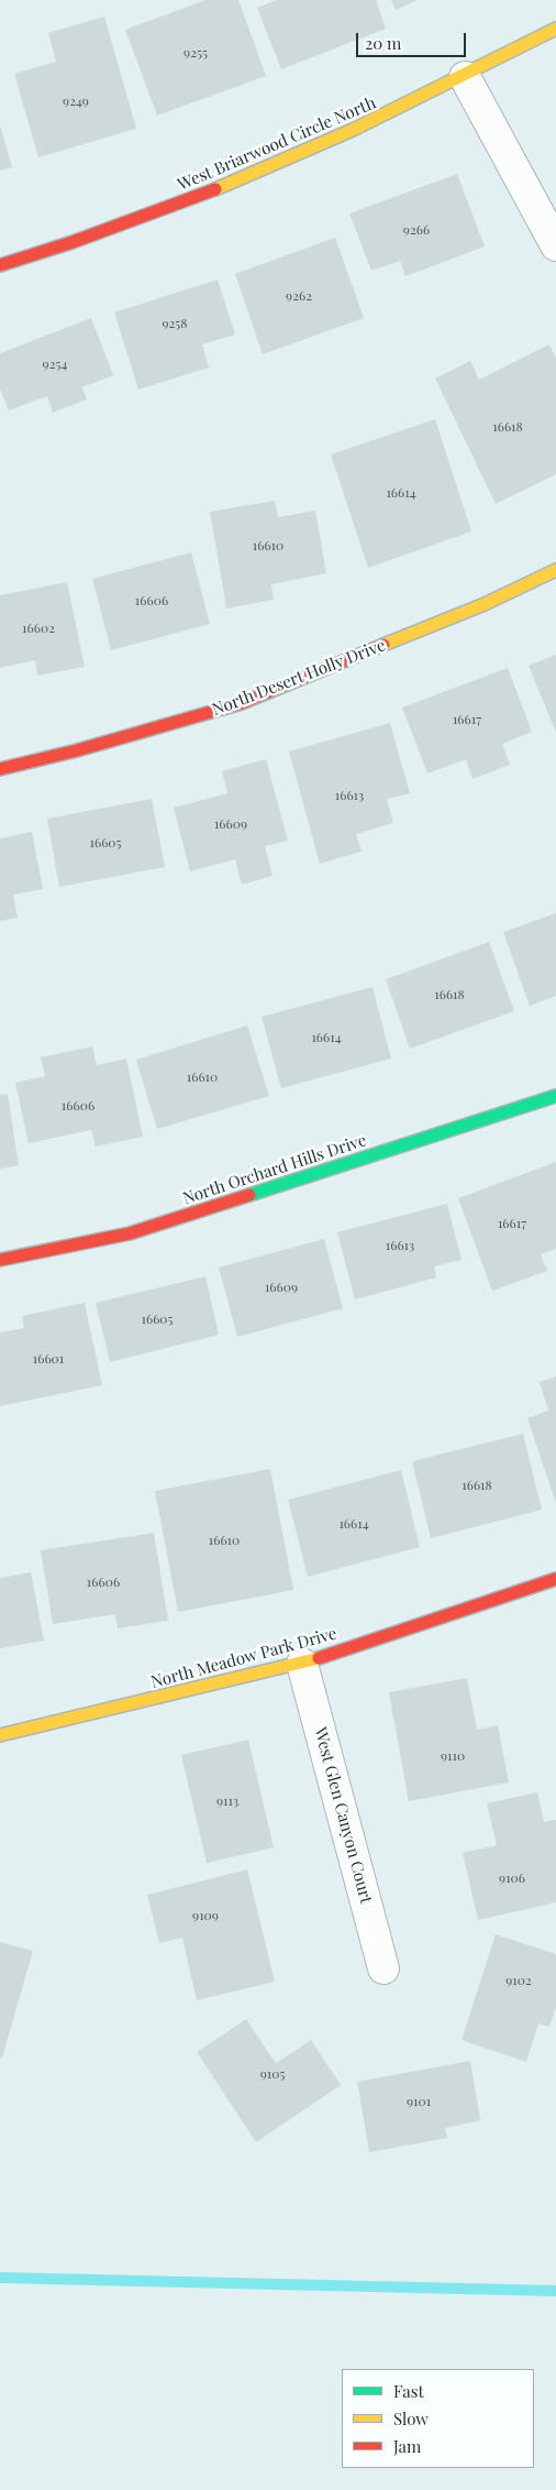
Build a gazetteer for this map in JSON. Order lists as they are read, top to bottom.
{
  "streets": {
    "street": [
      "West Briarwood Circle North",
      "North Desert Holly Drive",
      "North Orchard Hills Drive",
      "North Meadow Park Drive",
      "West Glen Canyon Court"
    ]
  },
  "crossings": [
    ["North Meadow Park Drive", "West Glen Canyon Court"]
  ],
  "house_numbers": [
    "9255",
    "9249",
    "9266",
    "9262",
    "9258",
    "9254",
    "16618",
    "16614",
    "16610",
    "16606",
    "16602",
    "16617",
    "16613",
    "16609",
    "16605",
    "16618",
    "16614",
    "16610",
    "16606",
    "16617",
    "16613",
    "16609",
    "16605",
    "16601",
    "16618",
    "16614",
    "16610",
    "16606",
    "9110",
    "9113",
    "9106",
    "9109",
    "9102",
    "9105",
    "9101"
  ],
  "legend": ["Fast", "Slow", "Jam"],
  "scale_bar": "20 m"
}
